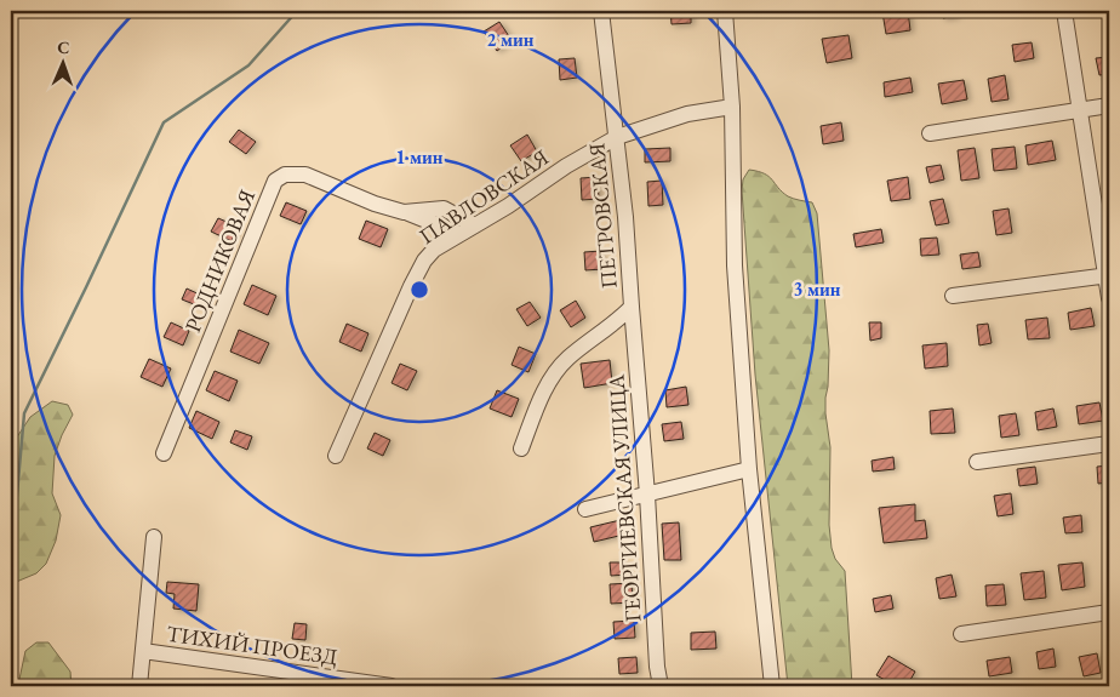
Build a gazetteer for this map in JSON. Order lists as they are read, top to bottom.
{
  "streets": {
    "street": [
      "ПАВЛОВСКАЯ",
      "ПЕТРОВСКАЯ",
      "РОДНИКОВАЯ",
      "ГЕОРГИЕВСКАЯ УЛИЦА",
      "ТИХИЙ ПРОЕЗД"
    ]
  },
  "crossings": [
    ["ПАВЛОВСКАЯ", "ПЕТРОВСКАЯ"],
    ["ПАВЛОВСКАЯ", "РОДНИКОВАЯ"],
    ["ПЕТРОВСКАЯ", "ГЕОРГИЕВСКАЯ УЛИЦА"]
  ],
  "north": "top",
  "rings": ["2 мин", "1 мин", "3 мин"]
}
